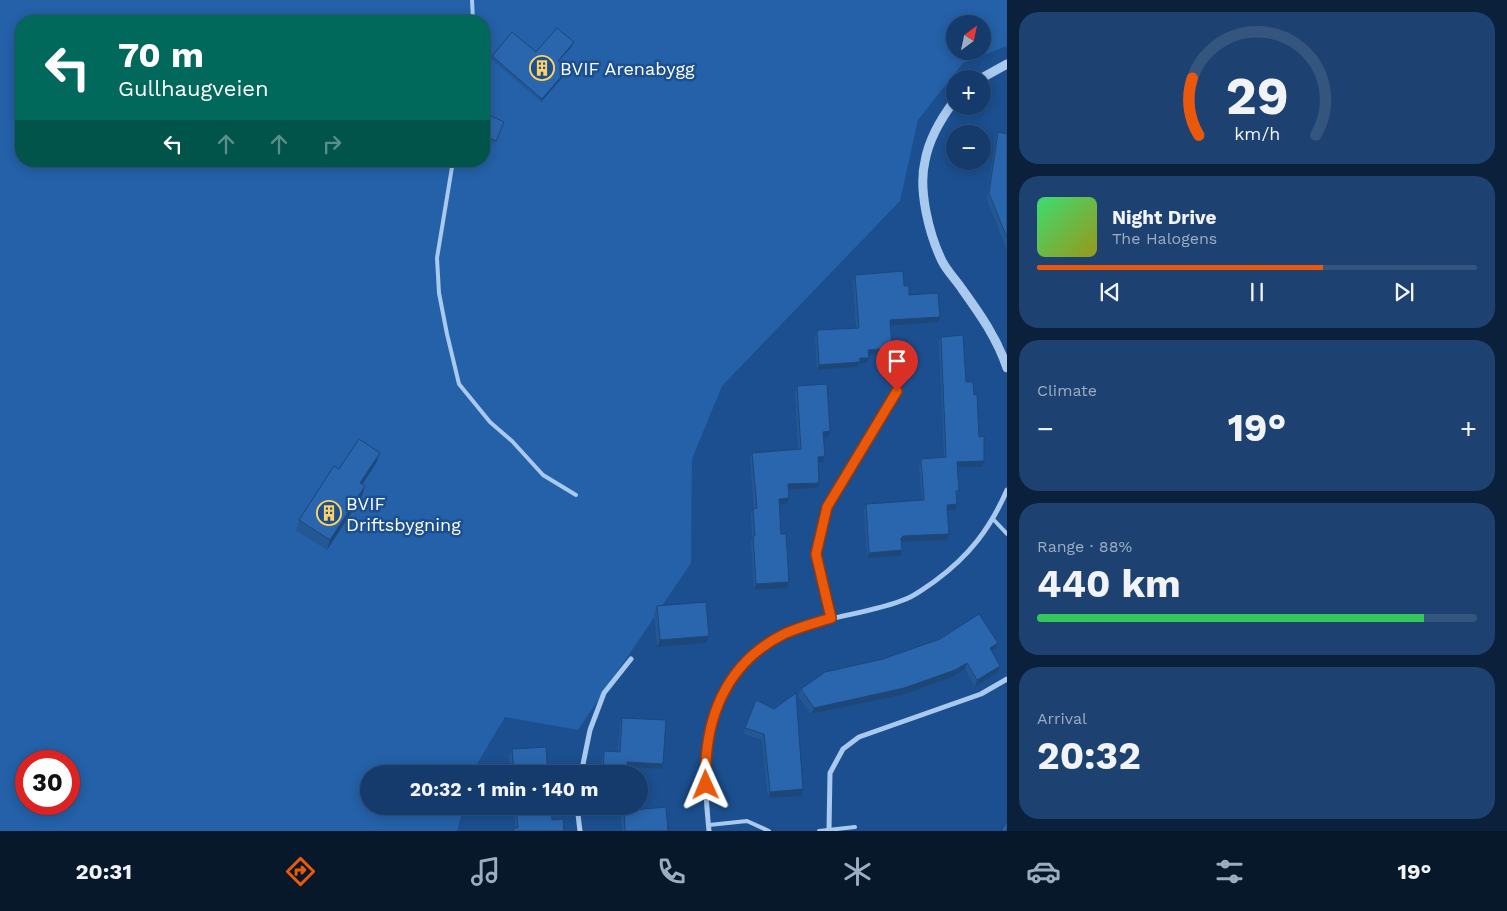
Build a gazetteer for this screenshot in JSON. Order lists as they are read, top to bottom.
{
  "places": {
    "building": ["BVIF Arenabygg", "BVIF Driftsbygning"]
  },
  "north": "top right",
  "page": {
    "map_buttons": ["+", "−"],
    "turn": ["70 m", "Gullhaugveien"],
    "song": ["Night Drive", "The Halogens"],
    "tile": [
      "Climate",
      ["Range · 88%", "440 km"],
      ["Arrival", "20:32"]
    ],
    "heat": ["−", "19°", "+"],
    "limit": "30",
    "trip": "20:32 · 1 min · 140 m",
    "tabs": ["20:31", "19°"],
    "gauge": ["29", "km/h"]
  }
}
